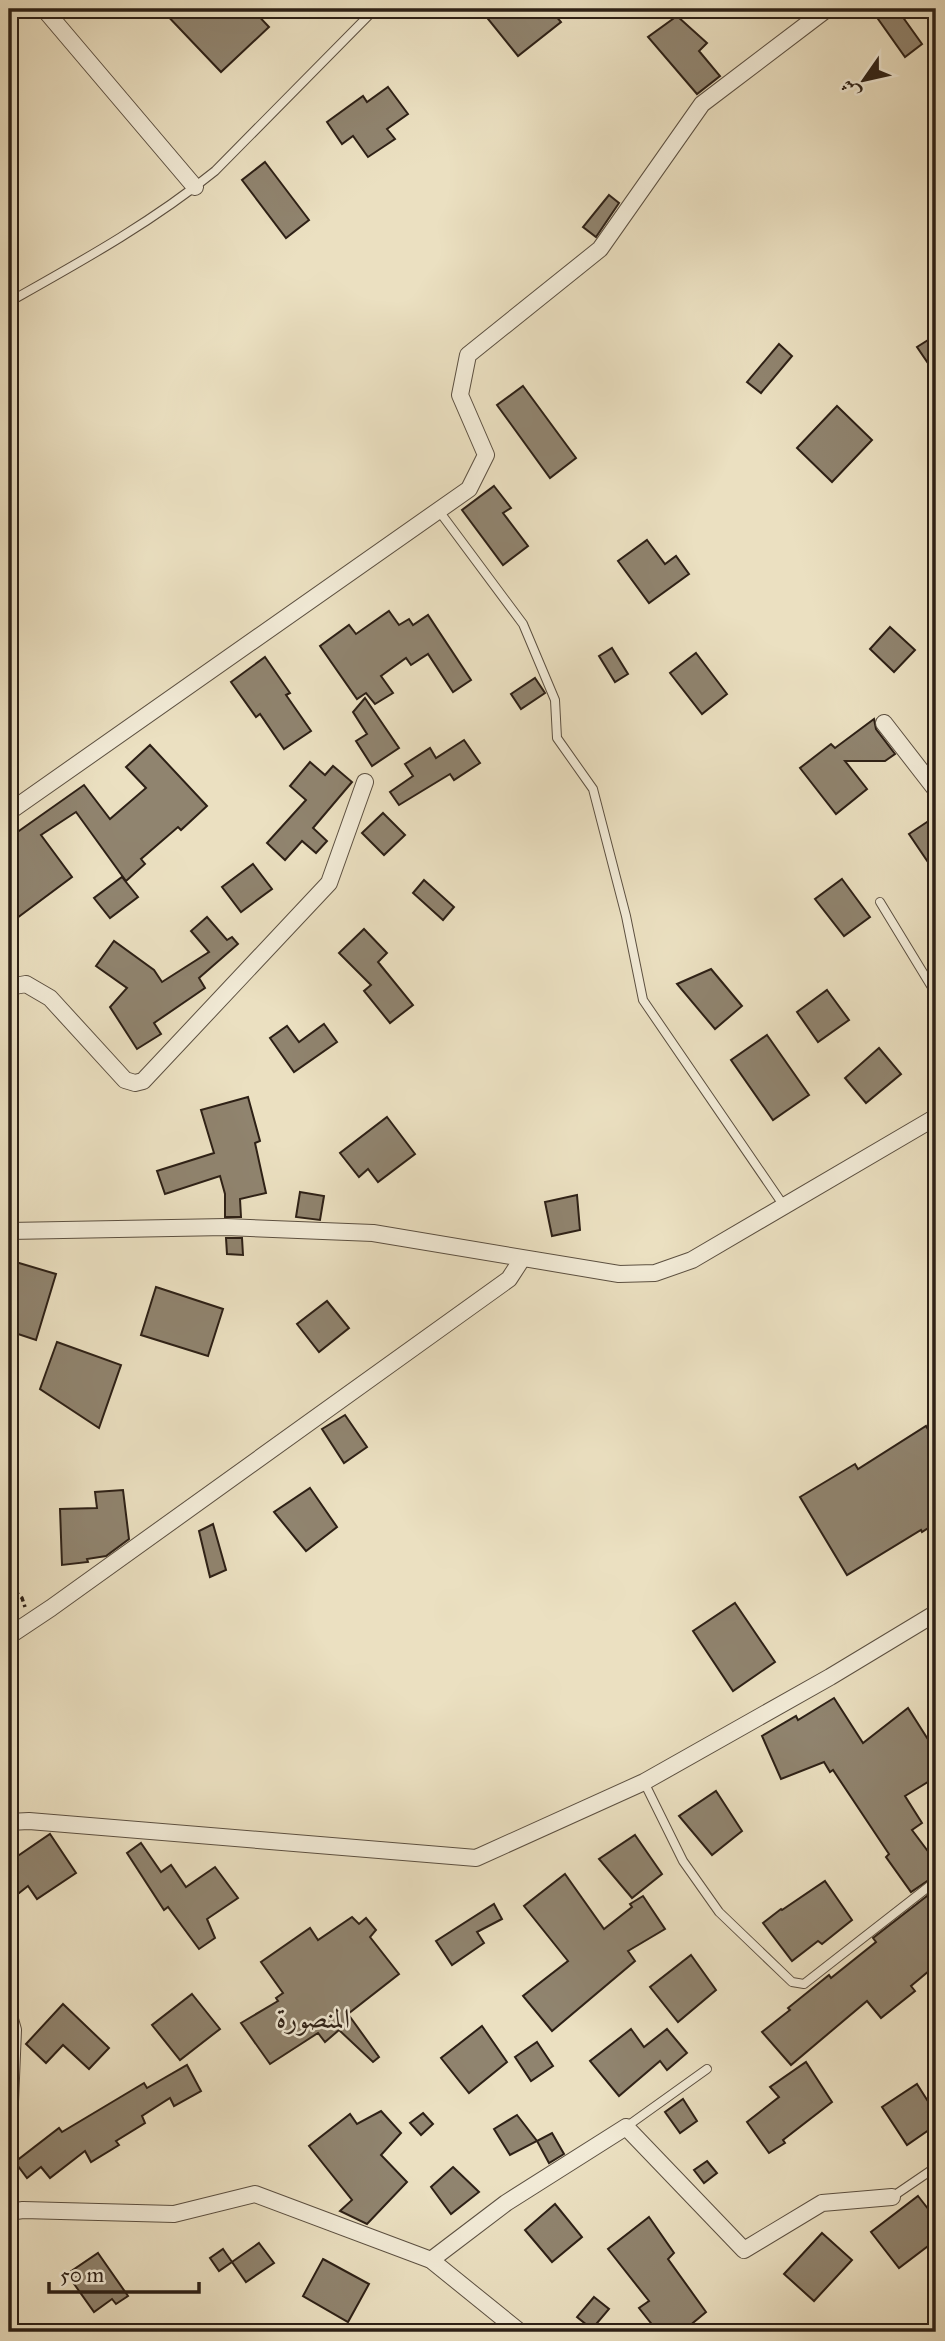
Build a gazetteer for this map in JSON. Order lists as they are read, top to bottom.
{
  "districts": ["المنصورة"],
  "scale_bar": "50 m",
  "north": "bottom left"
}
